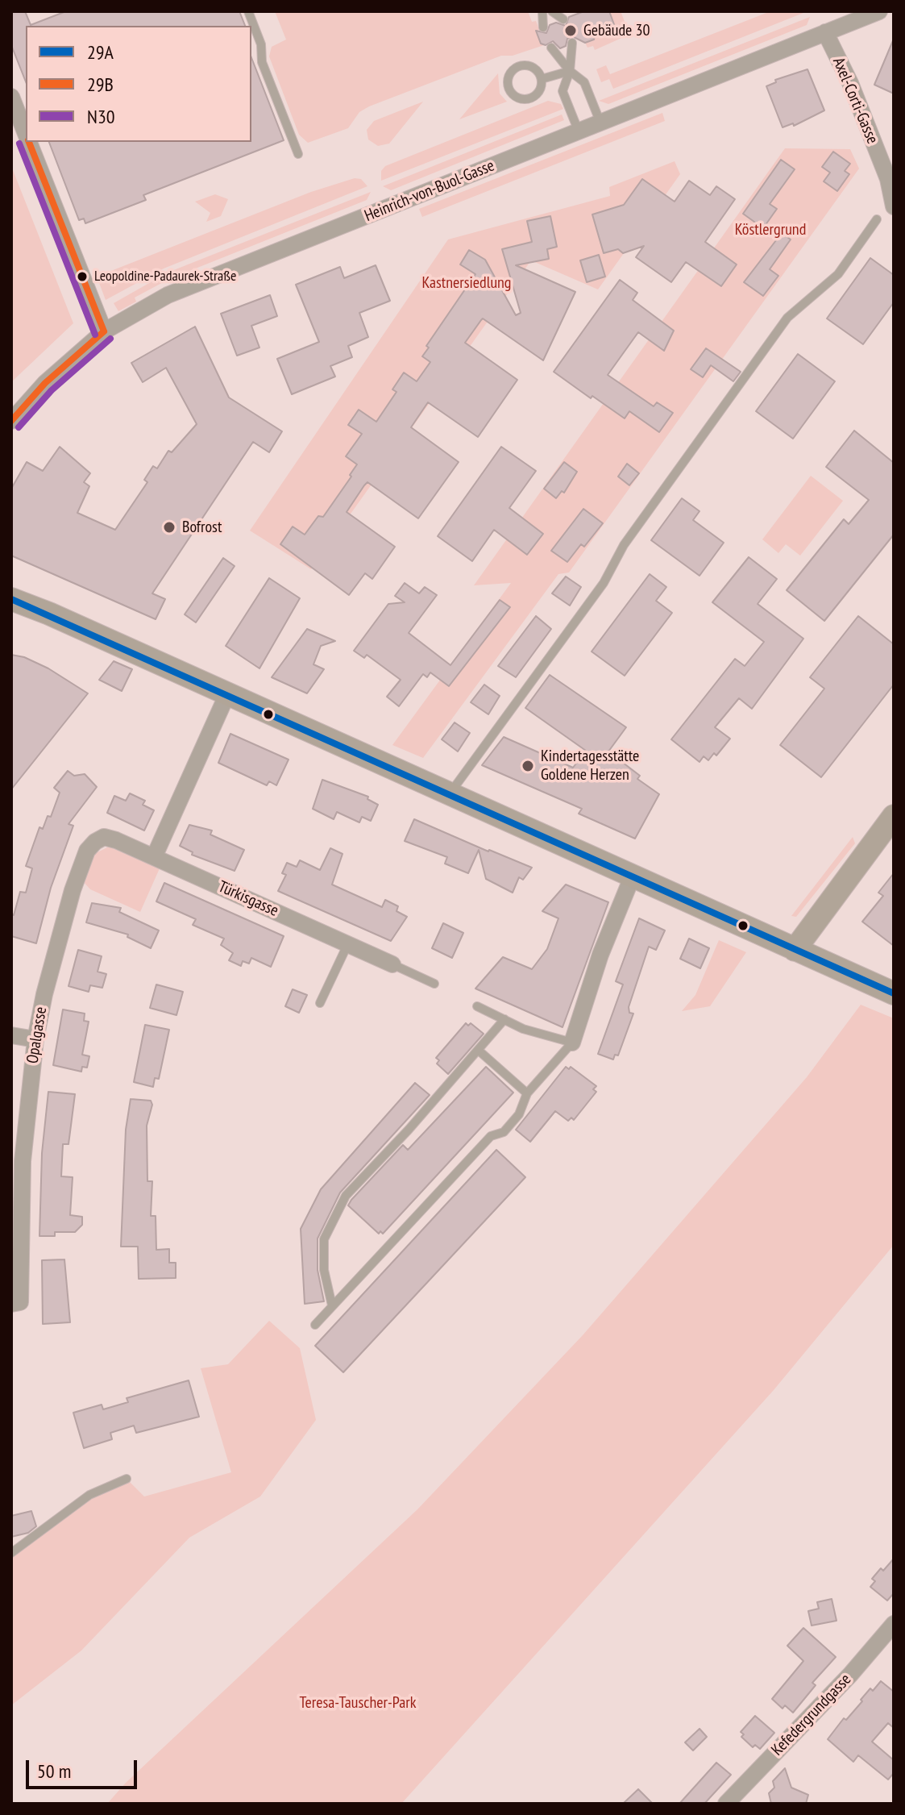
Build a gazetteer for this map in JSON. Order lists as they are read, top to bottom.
{
  "streets": {
    "street": [
      "Axel-Corti-Gasse",
      "Heinrich-von-Buol-Gasse",
      "Türkisgasse",
      "Opalgasse",
      "Kefedergrundgasse"
    ]
  },
  "crossings": [
    ["Axel-Corti-Gasse", "Heinrich-von-Buol-Gasse"],
    ["Türkisgasse", "Opalgasse"]
  ],
  "parks": ["Köstlergrund", "Kastnersiedlung", "Teresa-Tauscher-Park"],
  "places": [
    "Gebäude 30",
    "Leopoldine-Padaurek-Straße",
    "Bofrost",
    "Kindertagesstätte Goldene Herzen"
  ],
  "lines": ["transit line 29B", "transit line N30", "transit line 29A"],
  "legend": ["29A", "29B", "N30"],
  "scale_bar": "50 m"
}
